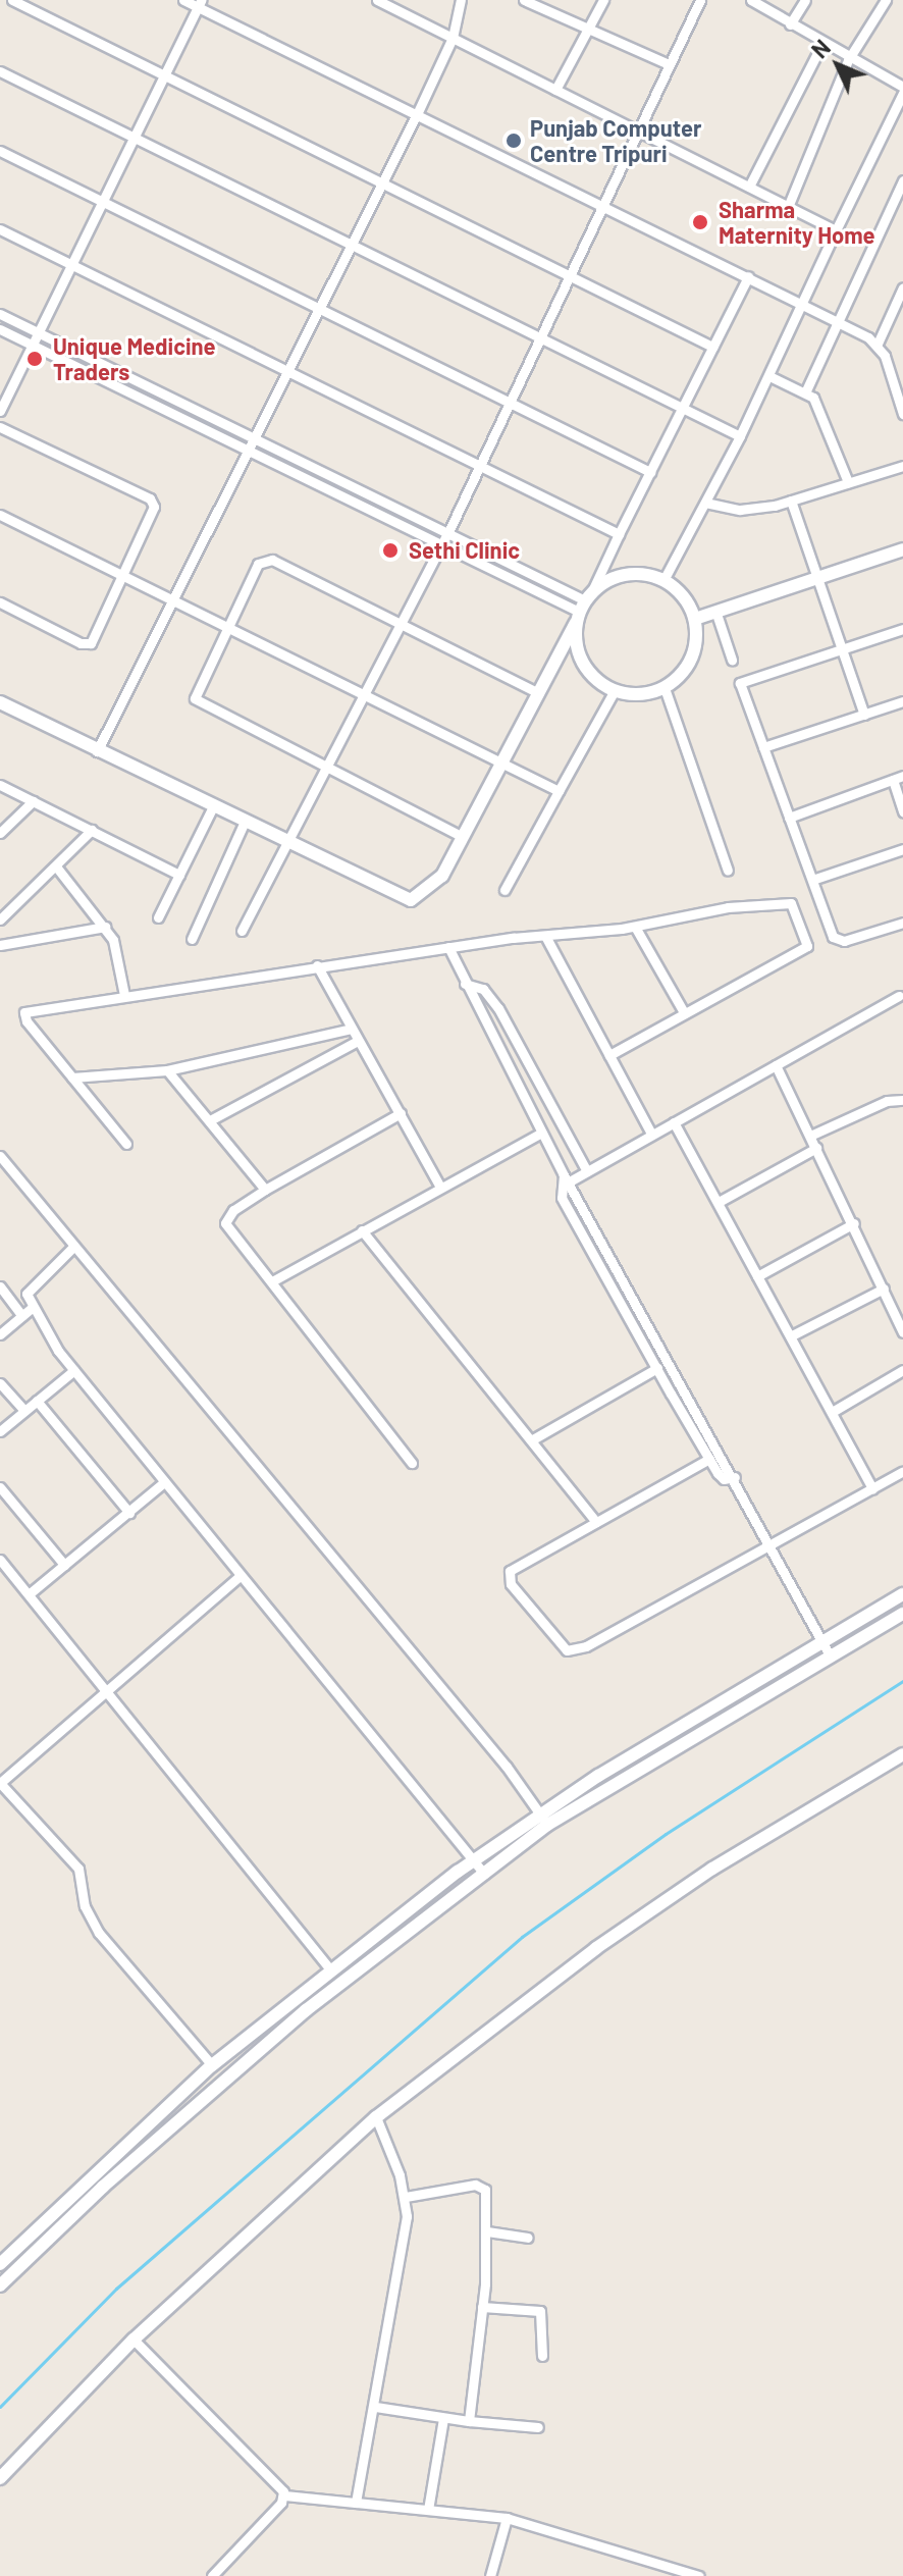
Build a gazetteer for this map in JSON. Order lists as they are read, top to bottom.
{
  "places": [
    "Punjab Computer Centre Tripuri",
    "Sharma Maternity Home",
    "Unique Medicine Traders",
    "Sethi Clinic"
  ],
  "north": "top left"
}
